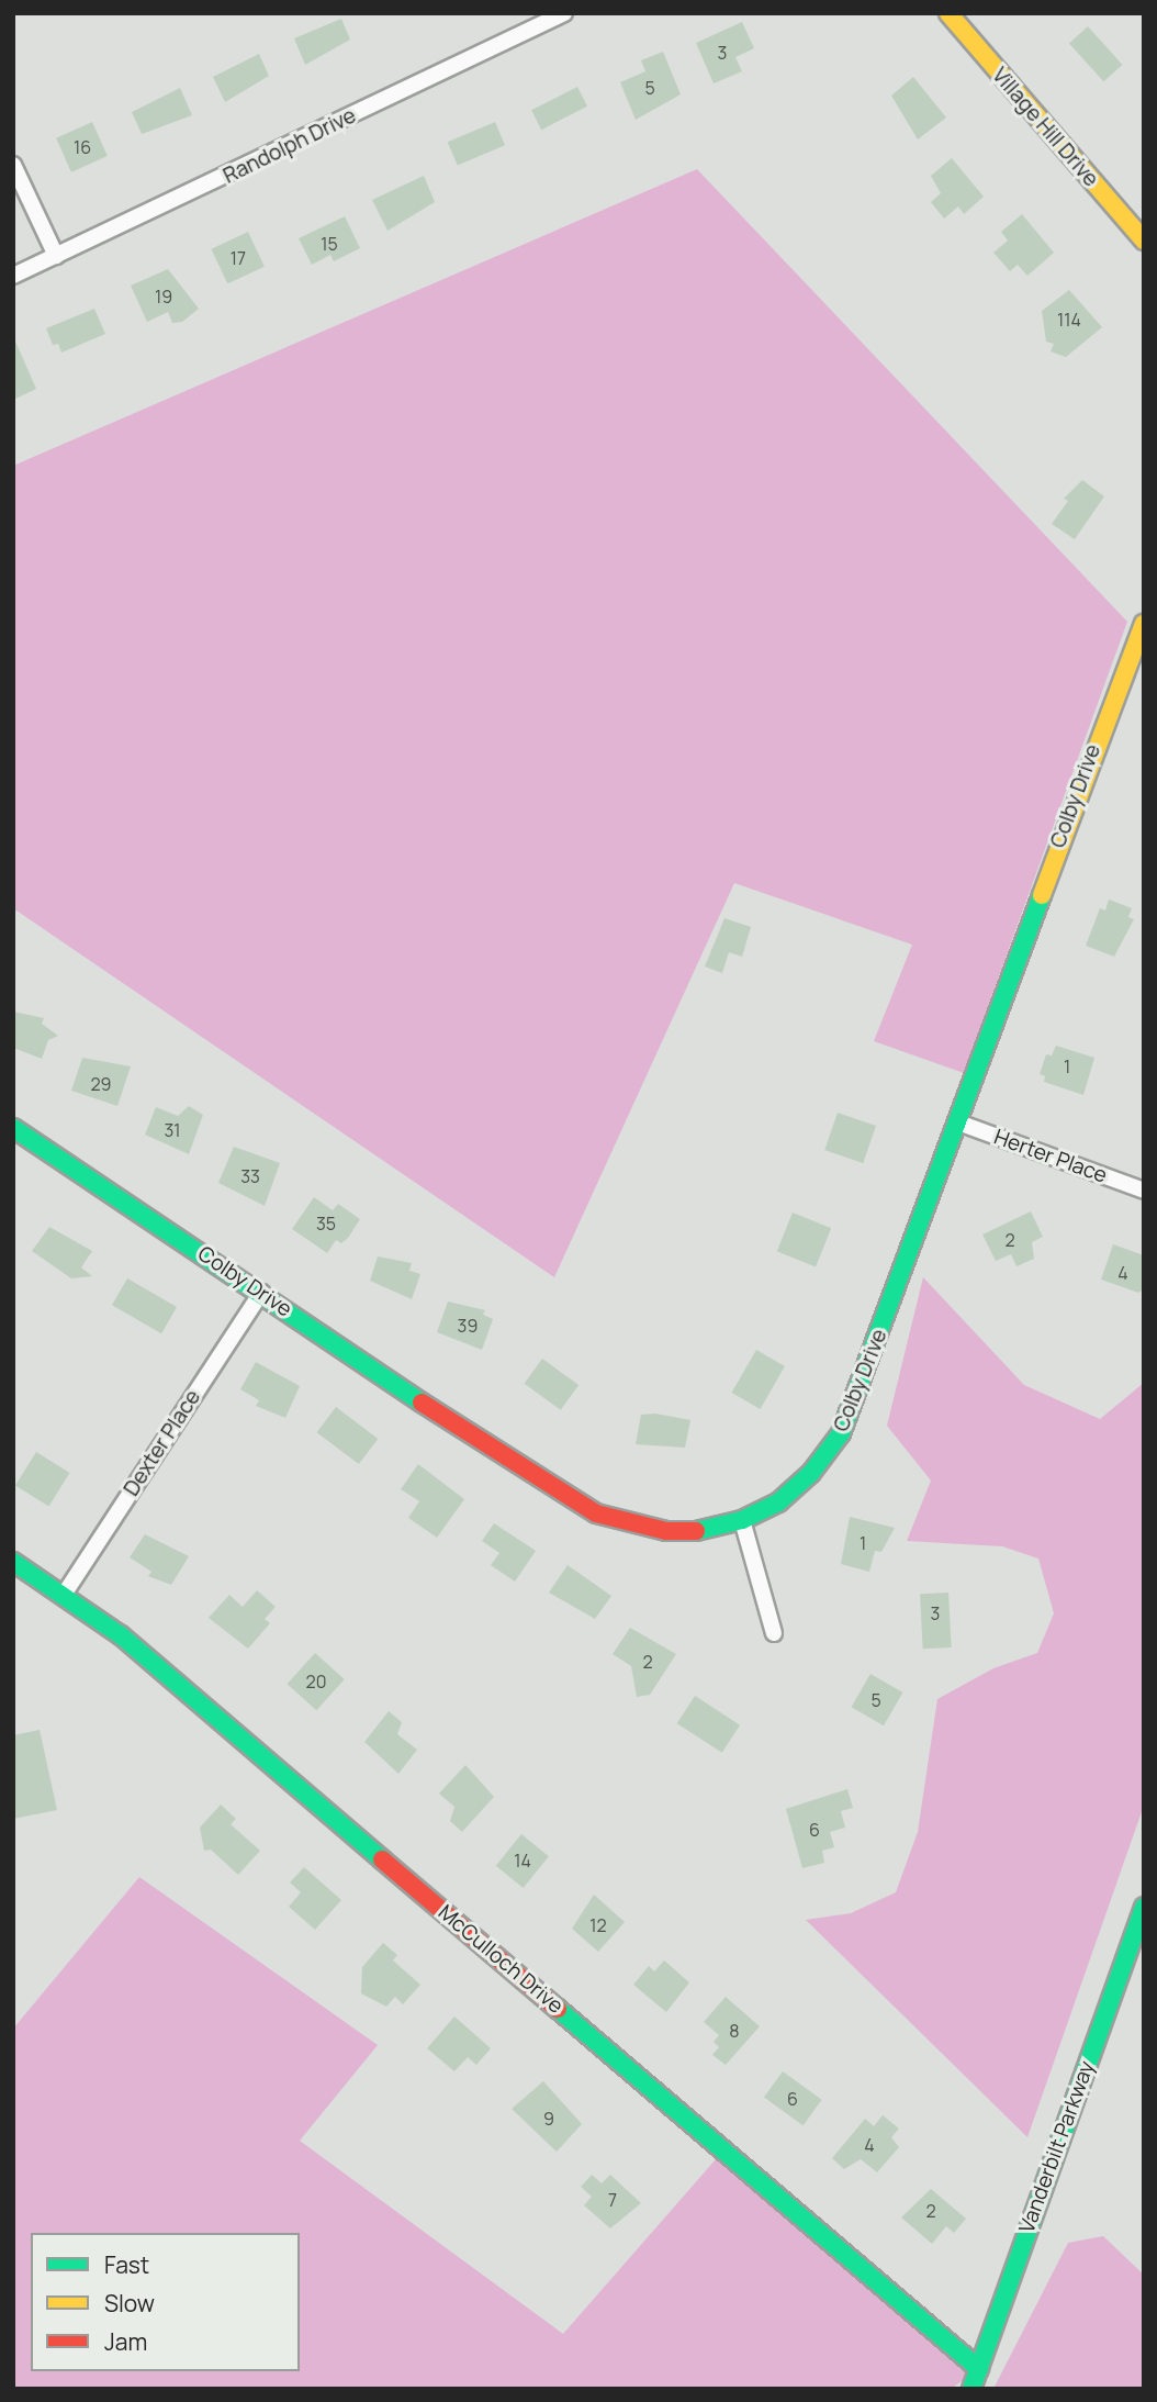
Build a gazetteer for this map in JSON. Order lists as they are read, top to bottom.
{
  "streets": {
    "street": [
      "Village Hill Drive",
      "Randolph Drive",
      "Colby Drive",
      "Herter Place",
      "Dexter Place",
      "McCulloch Drive",
      "Vanderbilt Parkway"
    ]
  },
  "crossings": [
    ["Colby Drive", "Herter Place"],
    ["Colby Drive", "Dexter Place"],
    ["Dexter Place", "McCulloch Drive"],
    ["McCulloch Drive", "Vanderbilt Parkway"]
  ],
  "house_numbers": [
    "3",
    "5",
    "16",
    "15",
    "17",
    "19",
    "114",
    "1",
    "29",
    "31",
    "33",
    "35",
    "2",
    "4",
    "39",
    "1",
    "3",
    "2",
    "20",
    "5",
    "6",
    "14",
    "12",
    "8",
    "6",
    "9",
    "4",
    "7",
    "2"
  ],
  "legend": ["Fast", "Slow", "Jam"]
}
